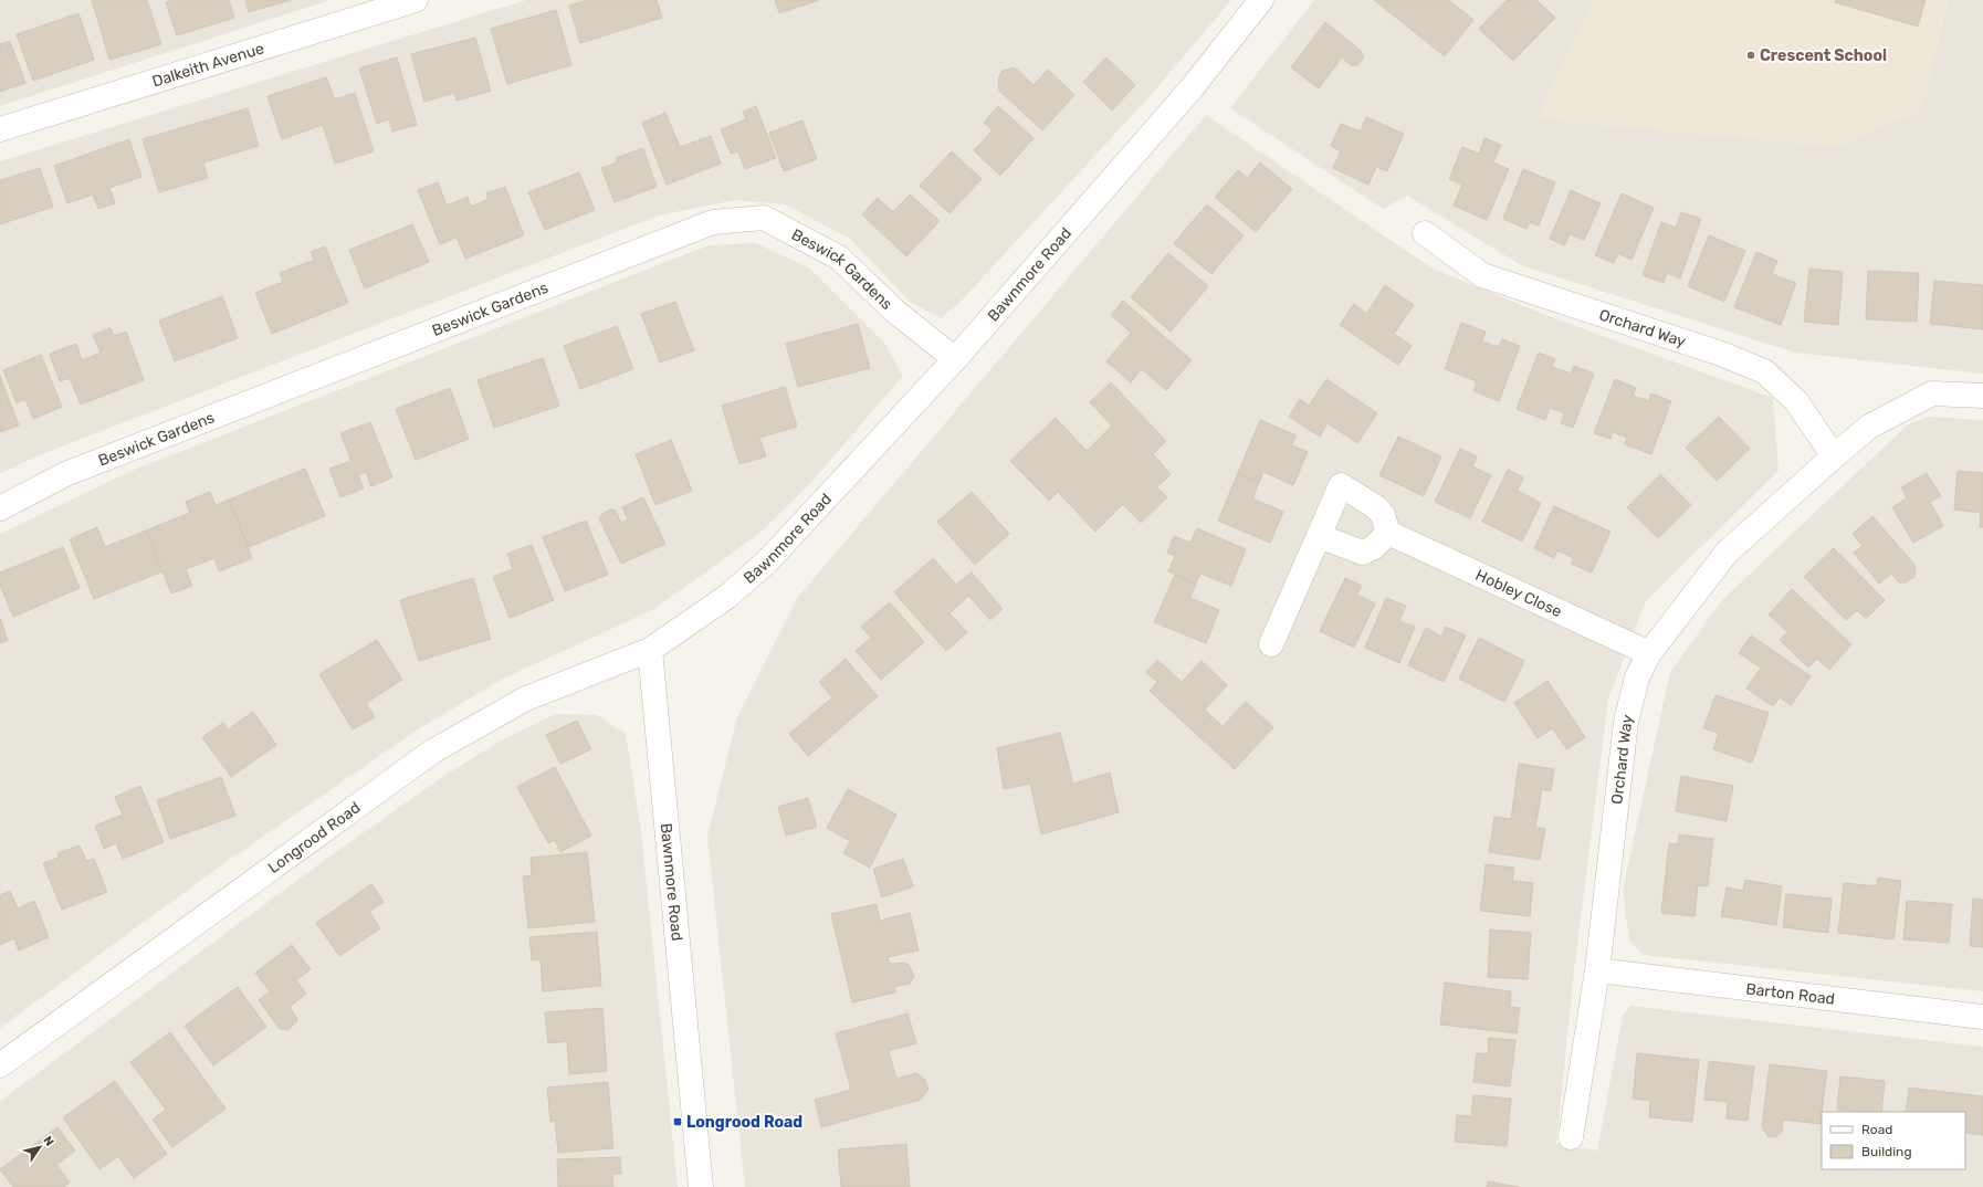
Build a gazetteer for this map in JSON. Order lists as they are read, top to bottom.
{
  "streets": {
    "street": [
      "Dalkeith Avenue",
      "Beswick Gardens",
      "Bawnmore Road",
      "Orchard Way",
      "Hobley Close",
      "Longrood Road",
      "Barton Road"
    ]
  },
  "crossings": [
    ["Beswick Gardens", "Bawnmore Road"],
    ["Bawnmore Road", "Longrood Road"],
    ["Orchard Way", "Hobley Close"],
    ["Orchard Way", "Barton Road"]
  ],
  "places": {
    "other": ["Crescent School"],
    "transit": ["Longrood Road"]
  },
  "legend": ["Road", "Building"],
  "north": "top right"
}
